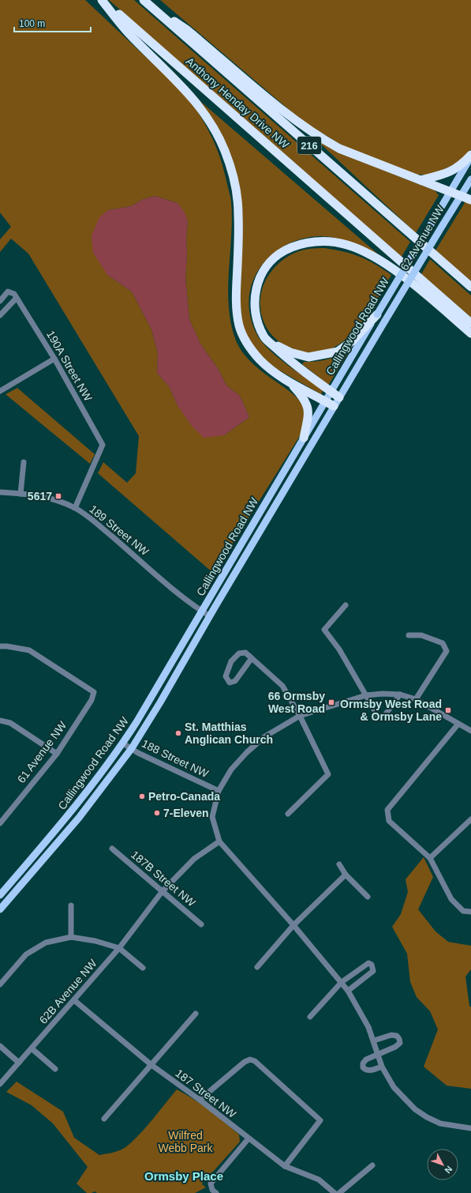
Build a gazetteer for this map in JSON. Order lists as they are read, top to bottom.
{
  "streets": {
    "highway": ["Anthony Henday Drive NW", "216"],
    "main road": ["62 Avenue NW", "Callingwood Road NW"],
    "street": [
      "190A Street NW",
      "189 Street NW",
      "61 Avenue NW",
      "188 Street NW",
      "187B Street NW",
      "62B Avenue NW",
      "187 Street NW"
    ]
  },
  "crossings": [
    ["62 Avenue NW", "Callingwood Road NW"],
    ["Callingwood Road NW", "189 Street NW"],
    ["Callingwood Road NW", "188 Street NW"],
    ["190A Street NW", "189 Street NW"],
    ["187B Street NW", "62B Avenue NW"],
    ["62B Avenue NW", "187 Street NW"]
  ],
  "districts": ["Ormsby Place"],
  "parks": ["Wilfred Webb Park"],
  "places": {
    "transit": ["5617", "66 Ormsby West Road", "Ormsby West Road & Ormsby Lane"],
    "other": ["St. Matthias Anglican Church", "Petro-Canada", "7-Eleven"]
  },
  "scale_bar": "100 m",
  "north": "bottom right"
}
